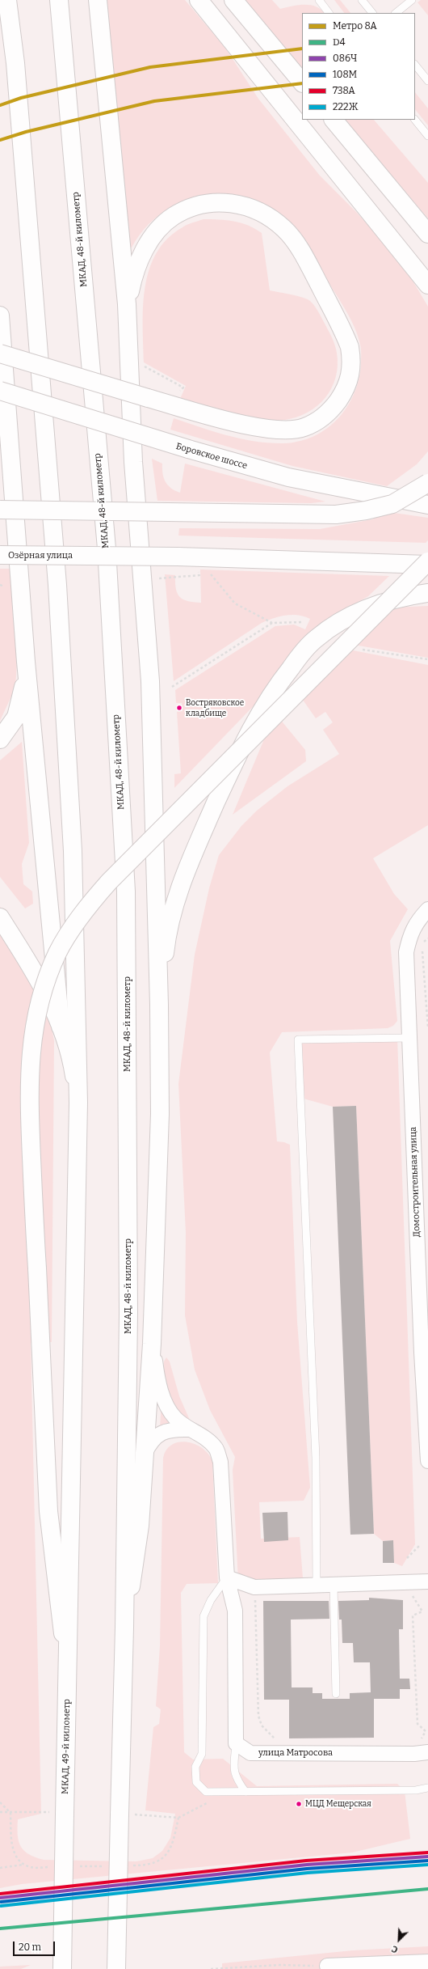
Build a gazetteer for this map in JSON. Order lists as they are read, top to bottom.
{
  "streets": {
    "main road": [
      "МКАД, 48-й километр",
      "Боровское шоссе",
      "Озёрная улица",
      "МКАД, 49-й километр"
    ],
    "street": ["Домостроительная улица", "улица Матросова"]
  },
  "places": ["Востряковское кладбище", "МЦД Мещерская"],
  "lines": [
    "metro line 8А",
    "transit line 738А",
    "transit line 086Ч",
    "transit line 108М",
    "transit line 222Ж",
    "transit line D4"
  ],
  "legend": [
    "Метро 8А",
    "D4",
    "086Ч",
    "108М",
    "738А",
    "222Ж"
  ],
  "scale_bar": "20 m",
  "north": "bottom left"
}
